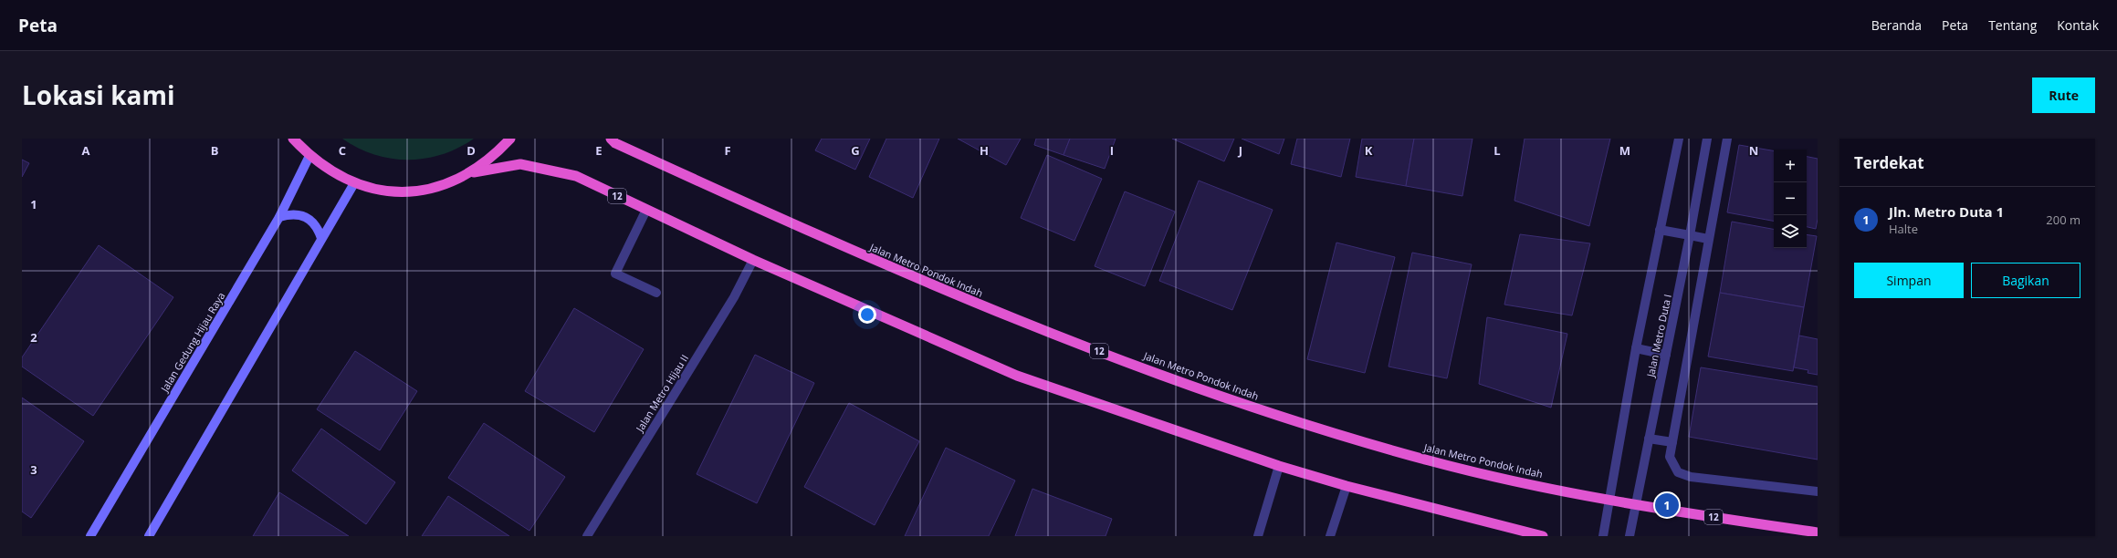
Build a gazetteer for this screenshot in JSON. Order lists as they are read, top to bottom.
{
  "streets": {
    "highway": ["12", "Jalan Metro Pondok Indah"],
    "main road": ["Jalan Gedung Hijau Raya"],
    "street": ["Jalan Metro Duta I", "Jalan Metro Hijau II"]
  },
  "crossings": [
    ["12", "Jalan Gedung Hijau Raya"],
    ["12", "Jalan Metro Hijau II"],
    ["Jalan Metro Pondok Indah", "Jalan Metro Duta I"]
  ],
  "page": {
    "header": "Peta",
    "nav": [
      "Beranda",
      "Peta",
      "Tentang",
      "Kontak"
    ],
    "title": "Lokasi kami",
    "buttons": [
      "Rute",
      ["Simpan", "Bagikan"]
    ],
    "heading": "Terdekat",
    "map_buttons": ["+", "−"],
    "list": [
      {
        "mark": "1",
        "name": "Jln. Metro Duta 1",
        "note": "Halte",
        "value": "200 m"
      }
    ],
    "pins": "1"
  },
  "grid": {
    "columns": [
      "A",
      "B",
      "C",
      "D",
      "E",
      "F",
      "G",
      "H",
      "I",
      "J",
      "K",
      "L",
      "M",
      "N"
    ],
    "rows": ["1", "2", "3"]
  }
}
